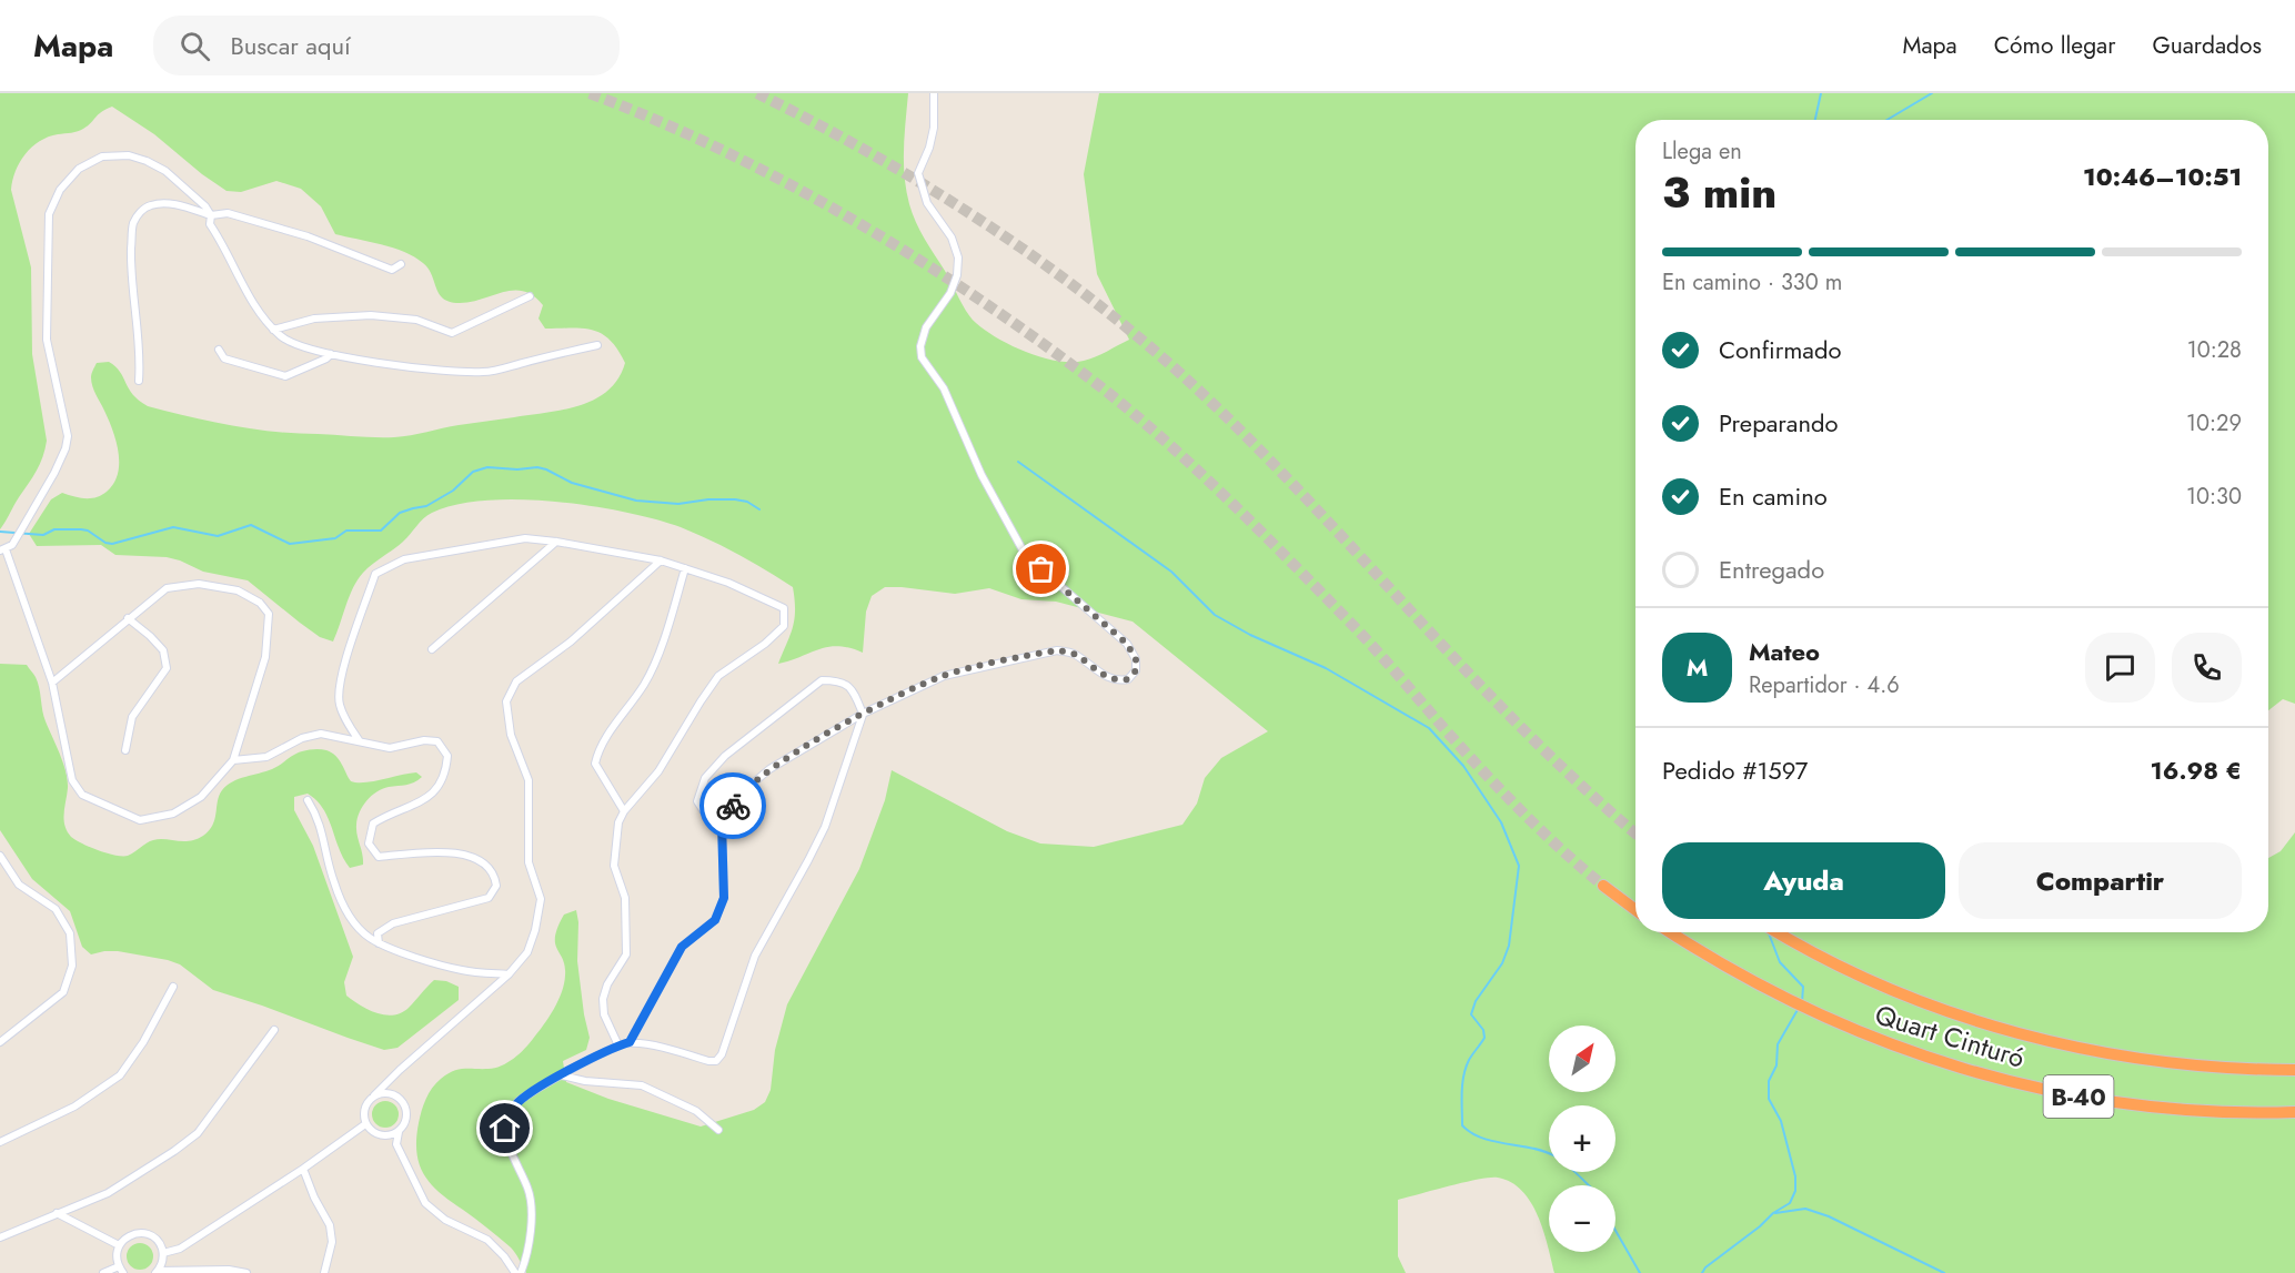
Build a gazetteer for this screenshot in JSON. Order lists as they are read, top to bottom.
{
  "streets": {
    "highway": ["Quart Cinturó", "B-40"]
  },
  "north": "top right",
  "page": {
    "header": "Mapa",
    "search": "Buscar aquí",
    "nav": ["Mapa", "Cómo llegar", "Guardados"],
    "heading": ["3 min", "Llega en", "10:46–10:51"],
    "panel": [
      "Mateo",
      "Repartidor · 4.6",
      "Pedido #1597",
      "16.98 €"
    ],
    "bar": "En camino · 330 m",
    "list": [
      ["Confirmado", "10:28"],
      ["Preparando", "10:29"],
      ["En camino", "10:30"],
      "Entregado"
    ],
    "round": "M",
    "buttons": ["Ayuda", "Compartir"],
    "map_buttons": ["+", "−"]
  }
}
